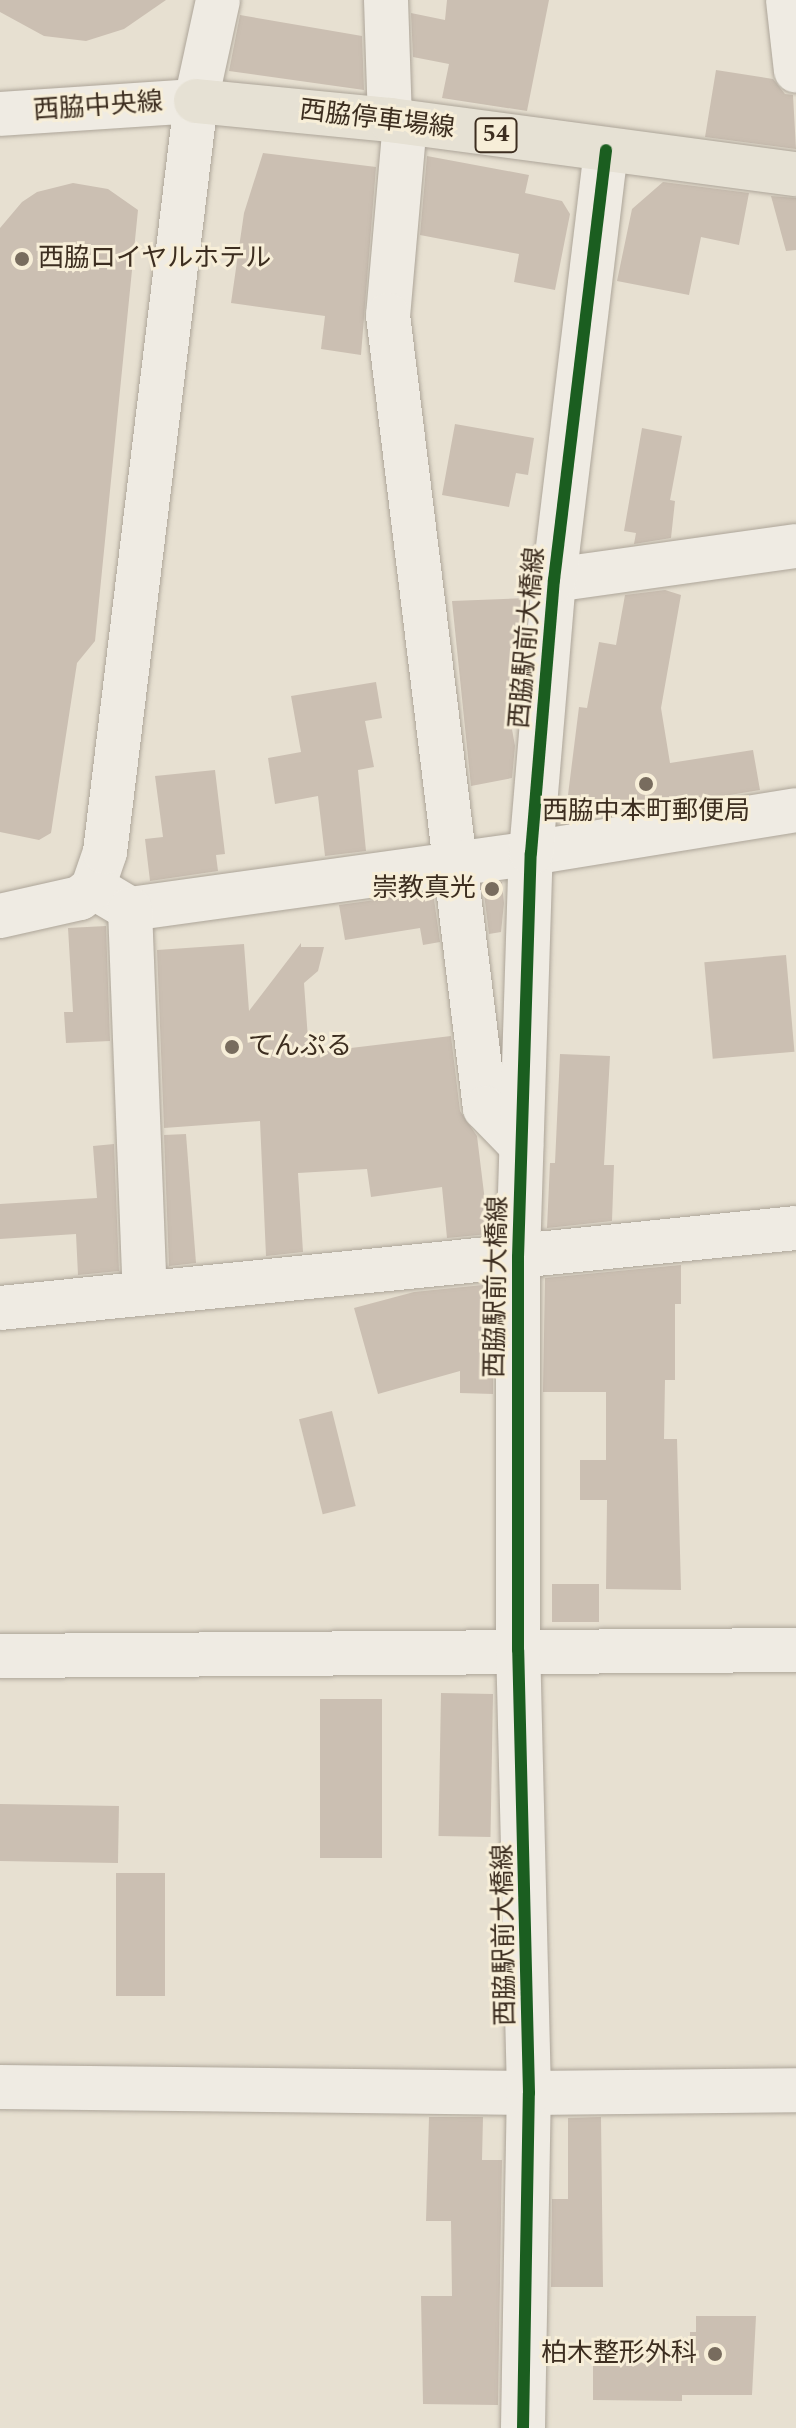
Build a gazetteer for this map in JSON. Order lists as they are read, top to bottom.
{
  "streets": {
    "main road": ["西脇停車場線", "54"],
    "street": ["西脇中央線", "西脇駅前大橋線"]
  },
  "crossings": [
    ["西脇中央線", "西脇停車場線"],
    ["西脇停車場線", "西脇駅前大橋線"]
  ],
  "places": [
    "西脇ロイヤルホテル",
    "西脇中本町郵便局",
    "崇教真光",
    "てんぷる",
    "柏木整形外科"
  ]
}
